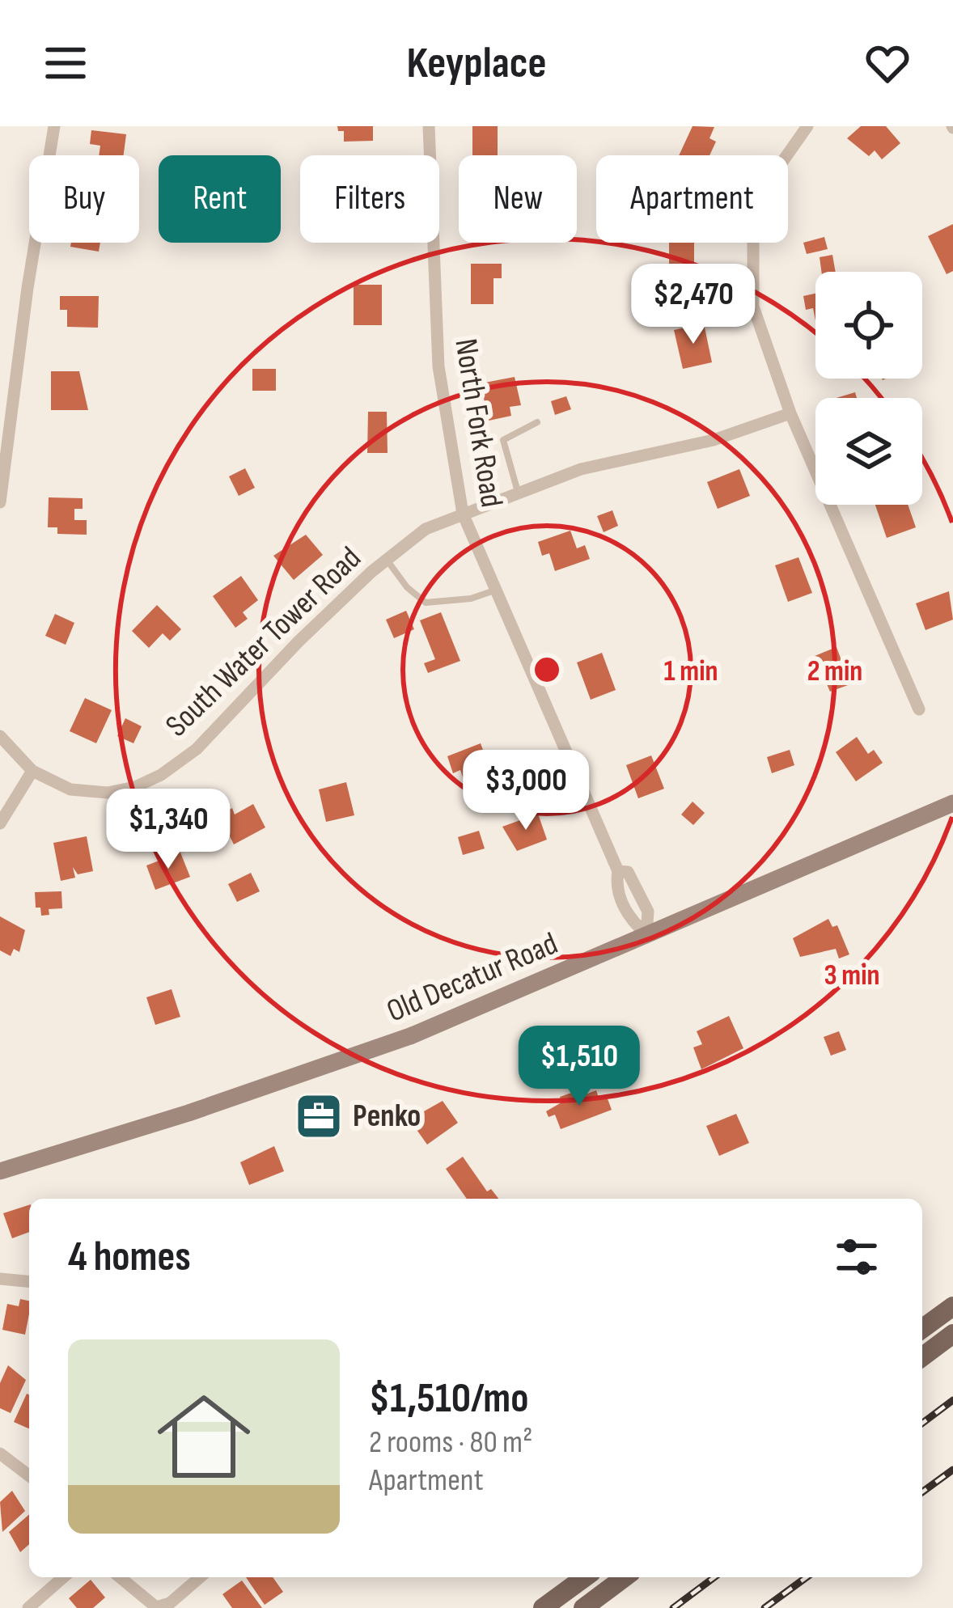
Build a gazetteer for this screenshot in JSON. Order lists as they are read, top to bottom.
{
  "streets": {
    "street": ["North Fork Road", "South Water Tower Road", "Old Decatur Road"]
  },
  "crossings": [
    ["North Fork Road", "South Water Tower Road"],
    ["North Fork Road", "Old Decatur Road"]
  ],
  "places": {
    "office": ["Penko"]
  },
  "page": {
    "header": "Keyplace",
    "chip": [
      "Buy",
      "Rent",
      "Filters",
      "New",
      "Apartment"
    ],
    "price": [
      "$2,470",
      "$3,000",
      "$1,340",
      "$1,510"
    ],
    "heading": "4 homes",
    "list": [
      {
        "name": "$1,510/mo",
        "note": "2 rooms · 80 m² · Apartment"
      }
    ]
  },
  "rings": ["1 min", "2 min", "3 min"]
}
